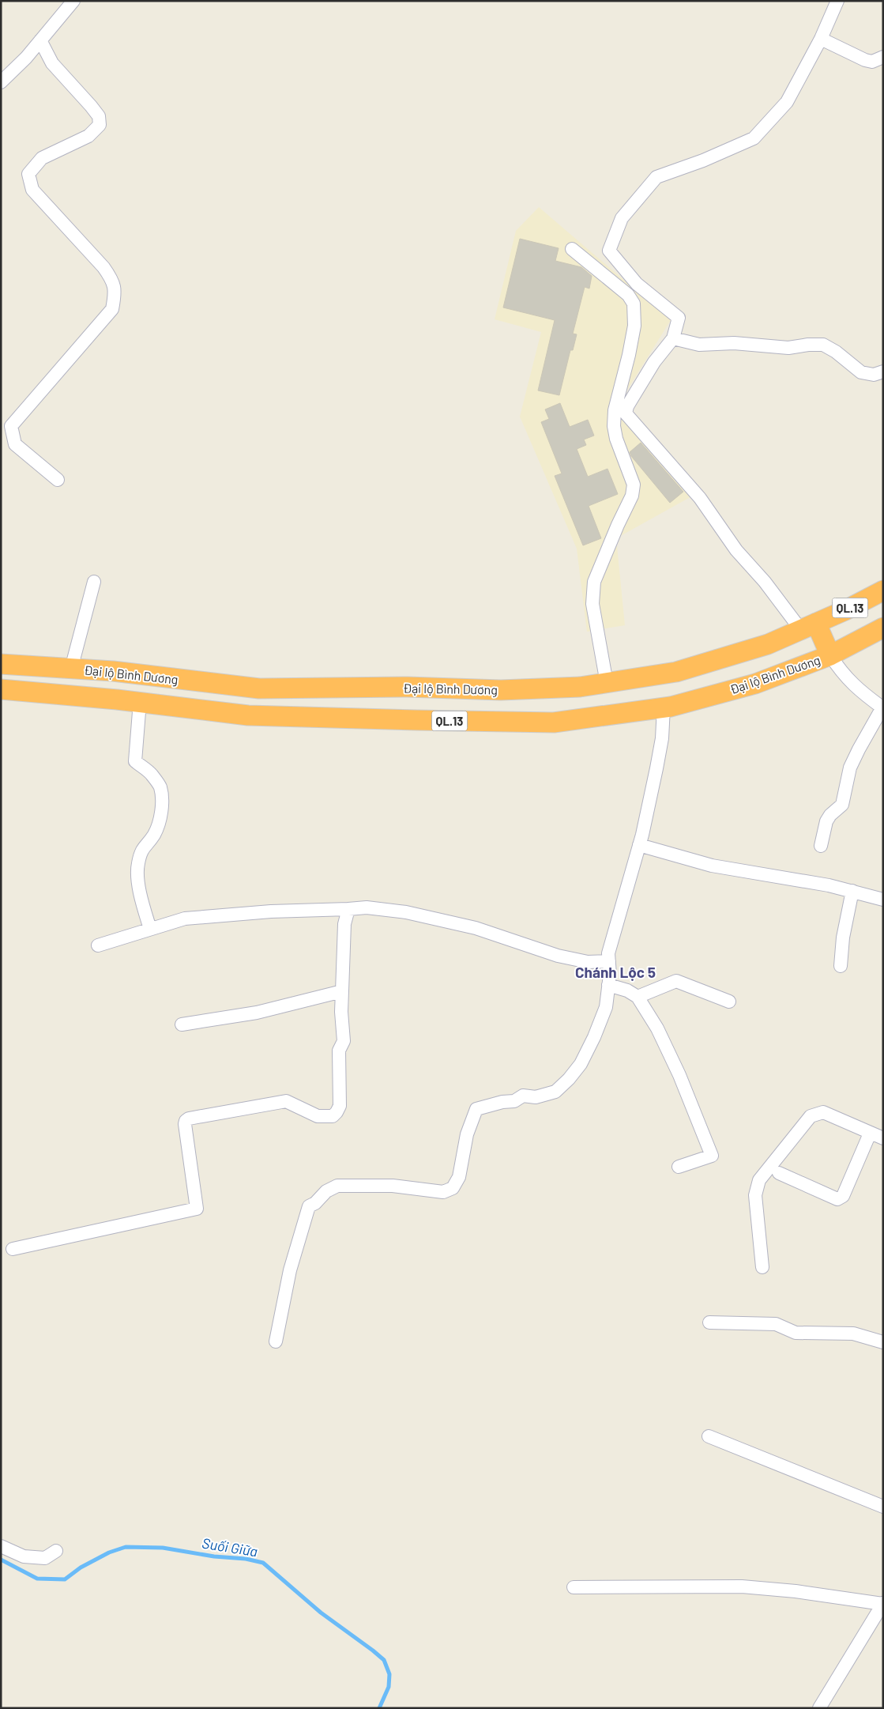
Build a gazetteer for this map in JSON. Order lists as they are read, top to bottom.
{
  "streets": {
    "highway": ["QL.13", "Đại lộ Bình Dương"]
  },
  "districts": ["Chánh Lộc 5"],
  "water": ["Suối Giữa"]
}
